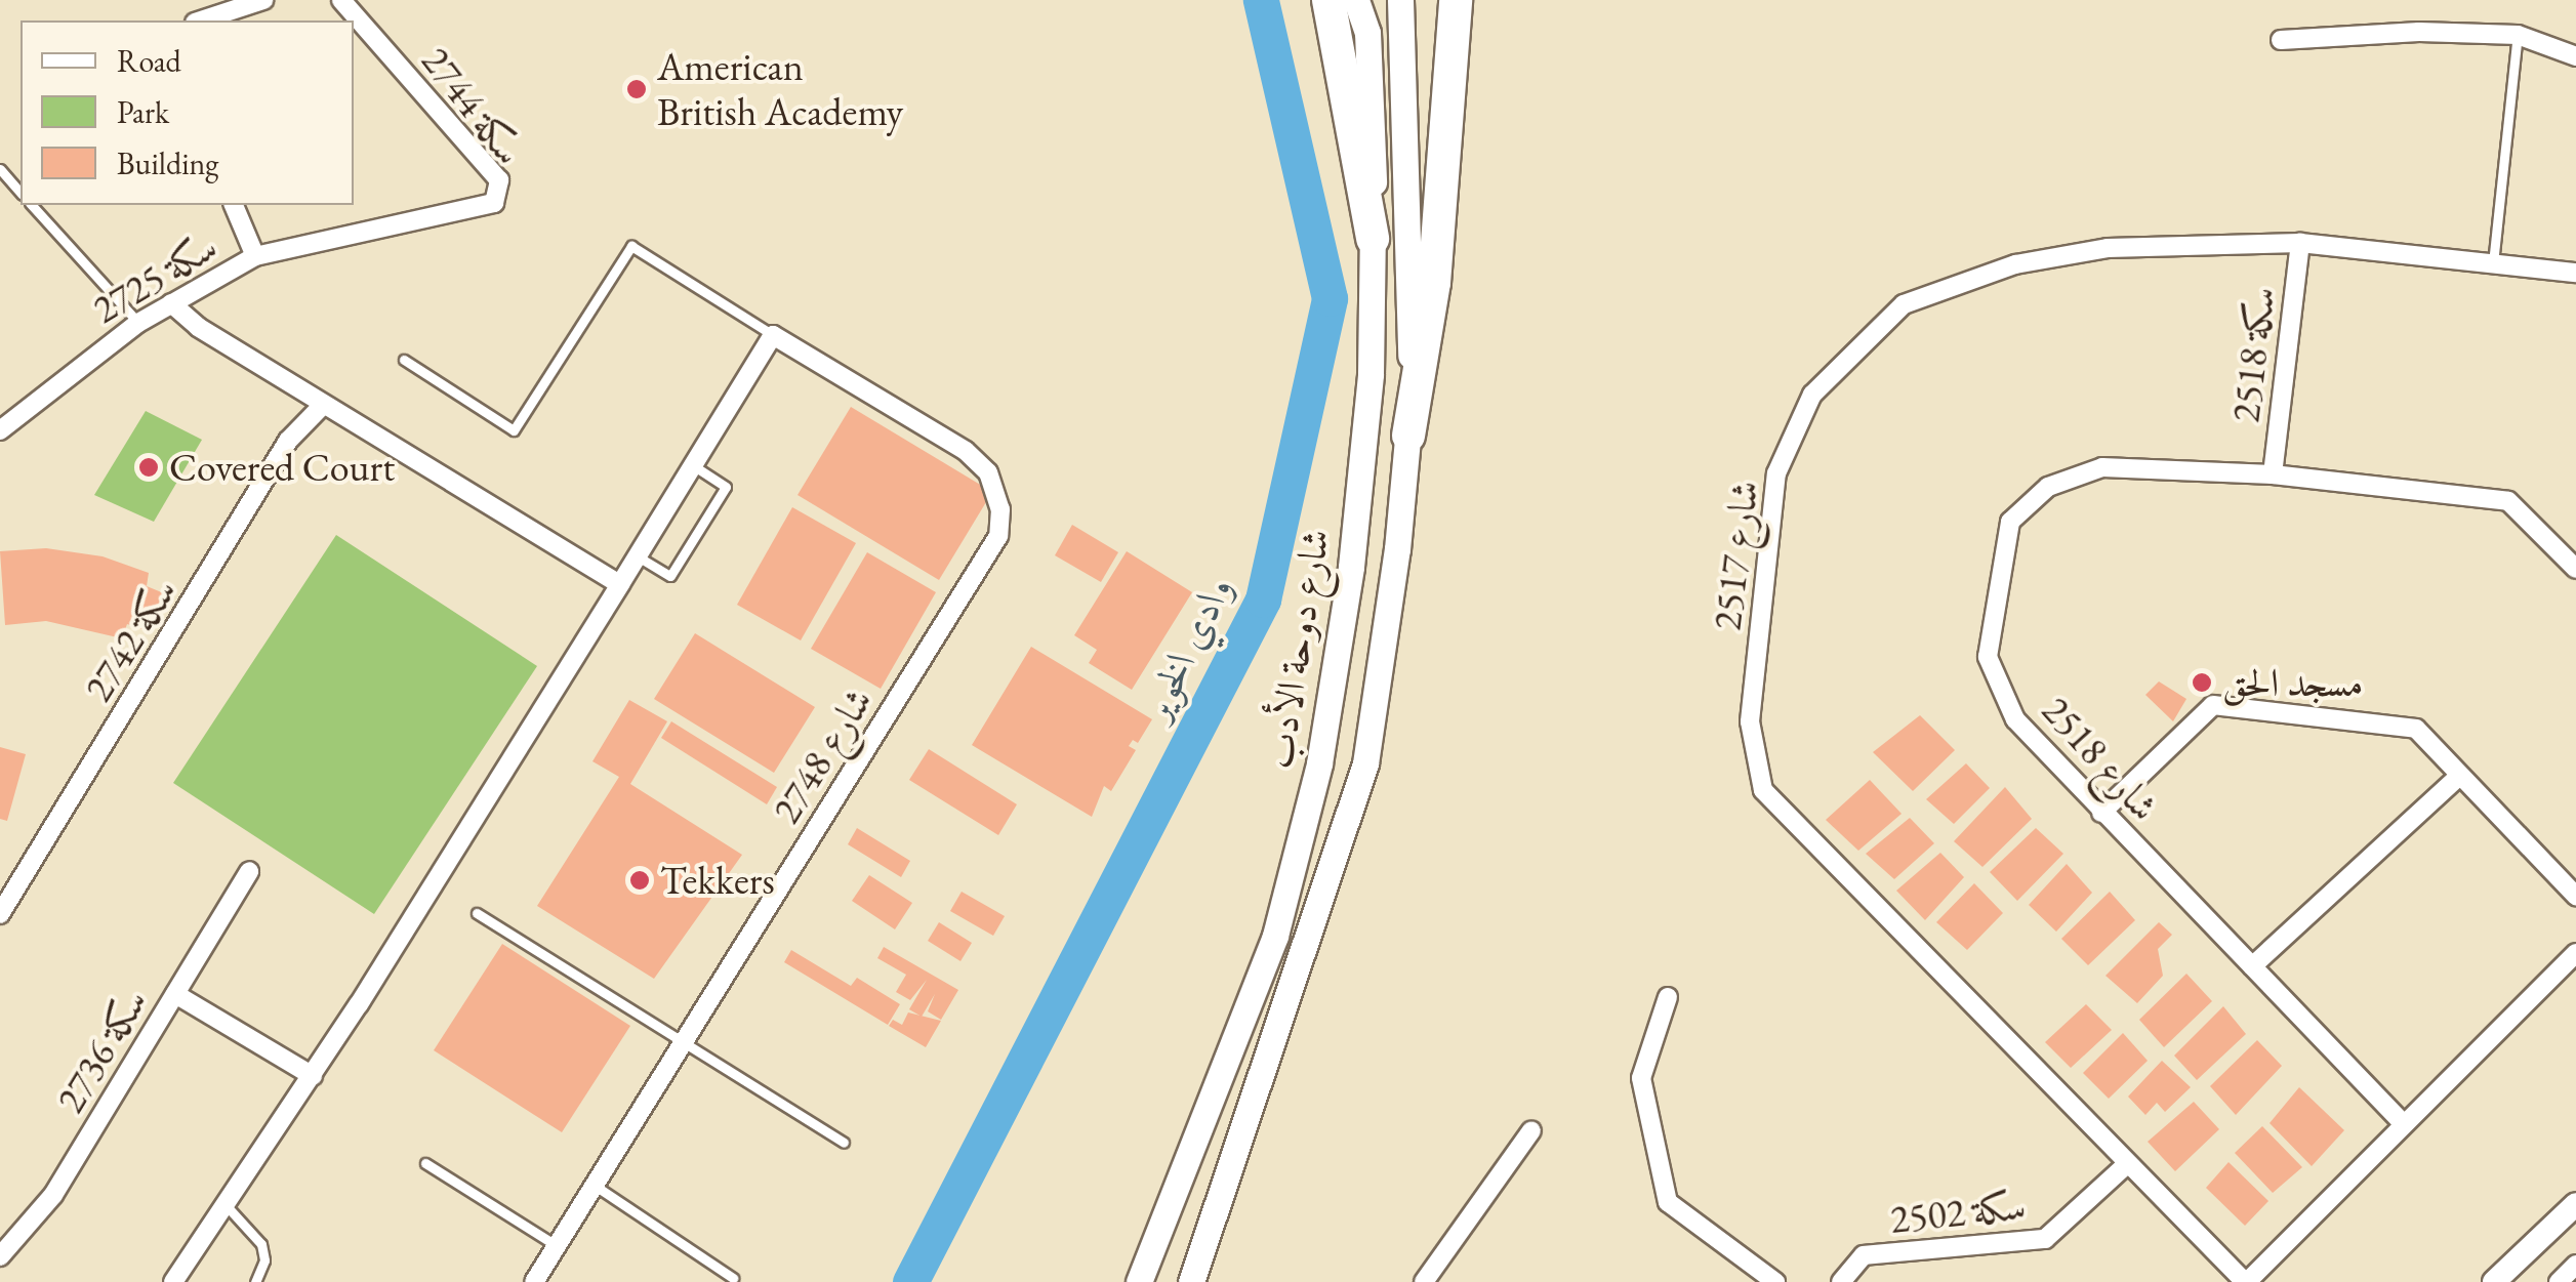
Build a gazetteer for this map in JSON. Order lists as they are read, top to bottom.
{
  "streets": {
    "main road": ["شارع دوحة الأدب"],
    "street": [
      "سكة 2744",
      "سكة 2725",
      "سكة 2518",
      "2517 شارع",
      "سكة 2742",
      "شارع 2748",
      "2518 شارع",
      "سكة 2736",
      "2502 سكة"
    ]
  },
  "crossings": [
    ["سكة 2744", "سكة 2725"],
    ["سكة 2518", "2517 شارع"],
    ["سكة 2518", "2518 شارع"],
    ["2517 شارع", "2502 سكة"]
  ],
  "water": ["وادي الخوير"],
  "places": [
    "American British Academy",
    "Covered Court",
    "مسجد الحق",
    "Tekkers"
  ],
  "legend": ["Road", "Park", "Building"]
}
